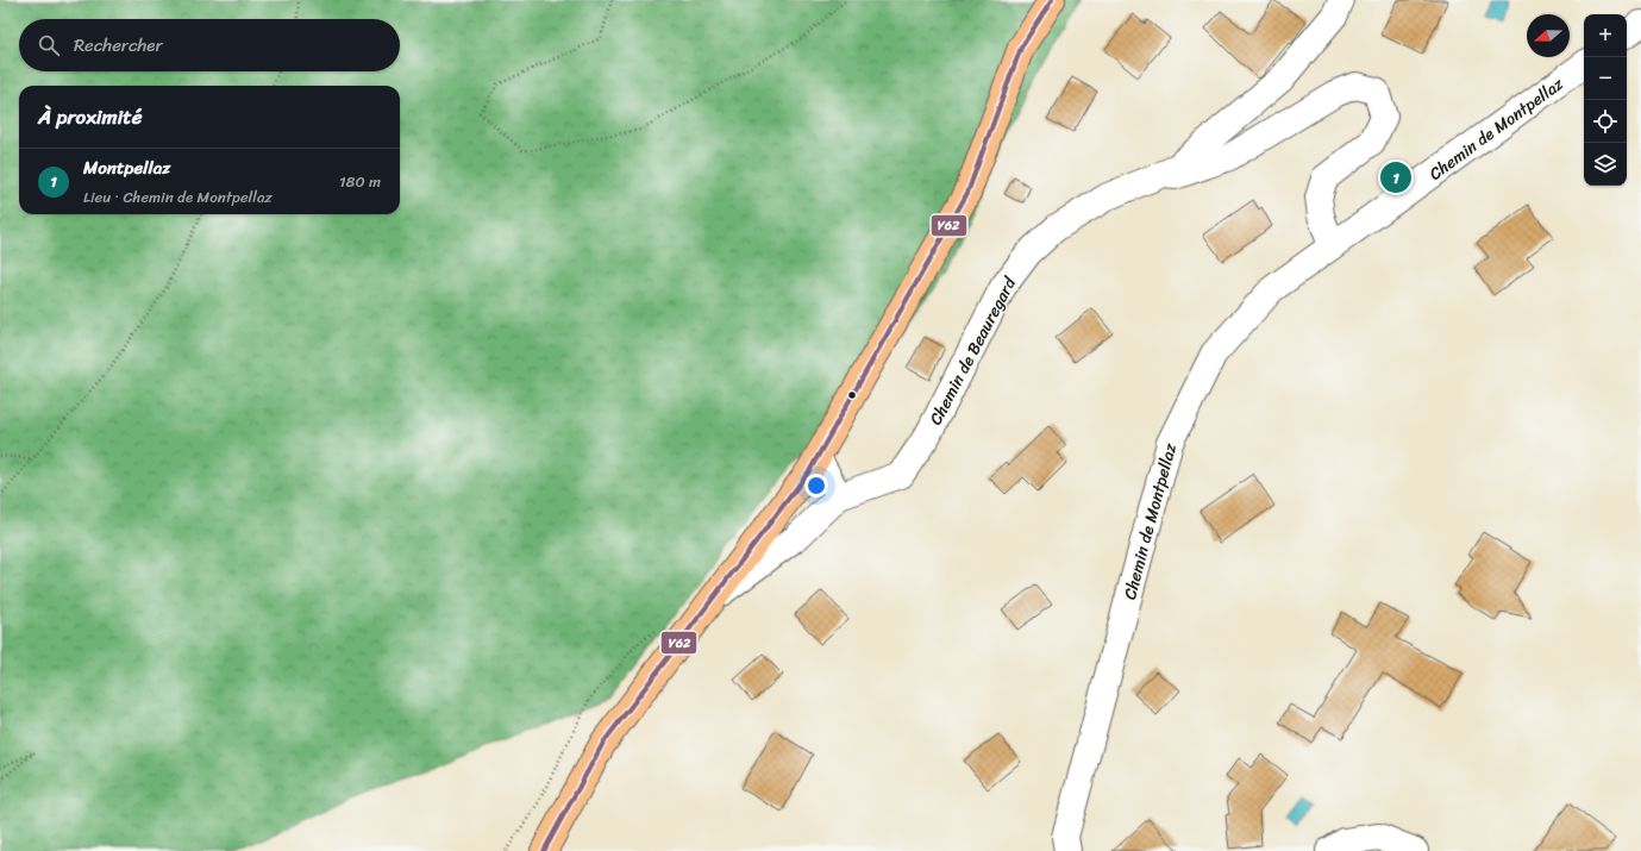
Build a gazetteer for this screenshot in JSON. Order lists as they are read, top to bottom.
{
  "streets": {
    "street": ["Chemin de Montpellaz", "Chemin de Beauregard"]
  },
  "lines": ["transit line Y62"],
  "north": "left",
  "page": {
    "map_buttons": ["+", "−"],
    "search": "Rechercher",
    "heading": "À proximité",
    "list": [
      {
        "mark": "1",
        "name": "Montpellaz",
        "note": "Lieu · Chemin de Montpellaz",
        "value": "180 m"
      }
    ],
    "pins": "1"
  }
}
